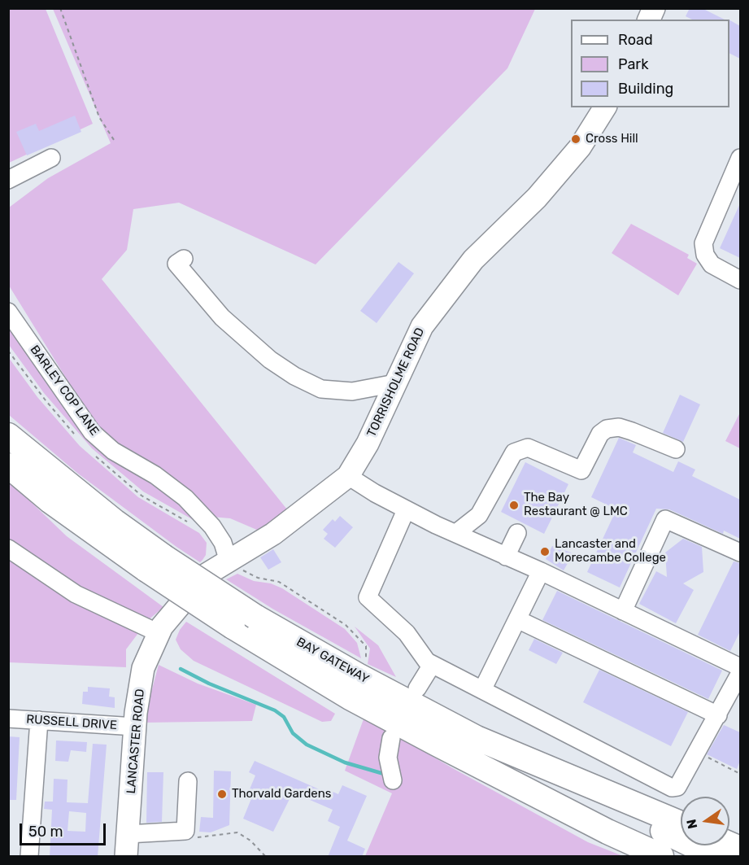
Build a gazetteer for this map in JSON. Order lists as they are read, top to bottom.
{
  "streets": {
    "highway": ["BAY GATEWAY"],
    "main road": ["TORRISHOLME ROAD", "LANCASTER ROAD"],
    "street": ["BARLEY COP LANE", "RUSSELL DRIVE"]
  },
  "crossings": [
    ["TORRISHOLME ROAD", "BARLEY COP LANE"],
    ["TORRISHOLME ROAD", "LANCASTER ROAD"],
    ["BARLEY COP LANE", "LANCASTER ROAD"],
    ["RUSSELL DRIVE", "LANCASTER ROAD"]
  ],
  "places": [
    "Cross Hill",
    "The Bay Restaurant @ LMC",
    "Lancaster and Morecambe College",
    "Thorvald Gardens"
  ],
  "legend": ["Road", "Park", "Building"],
  "scale_bar": "50 m",
  "north": "left"
}
